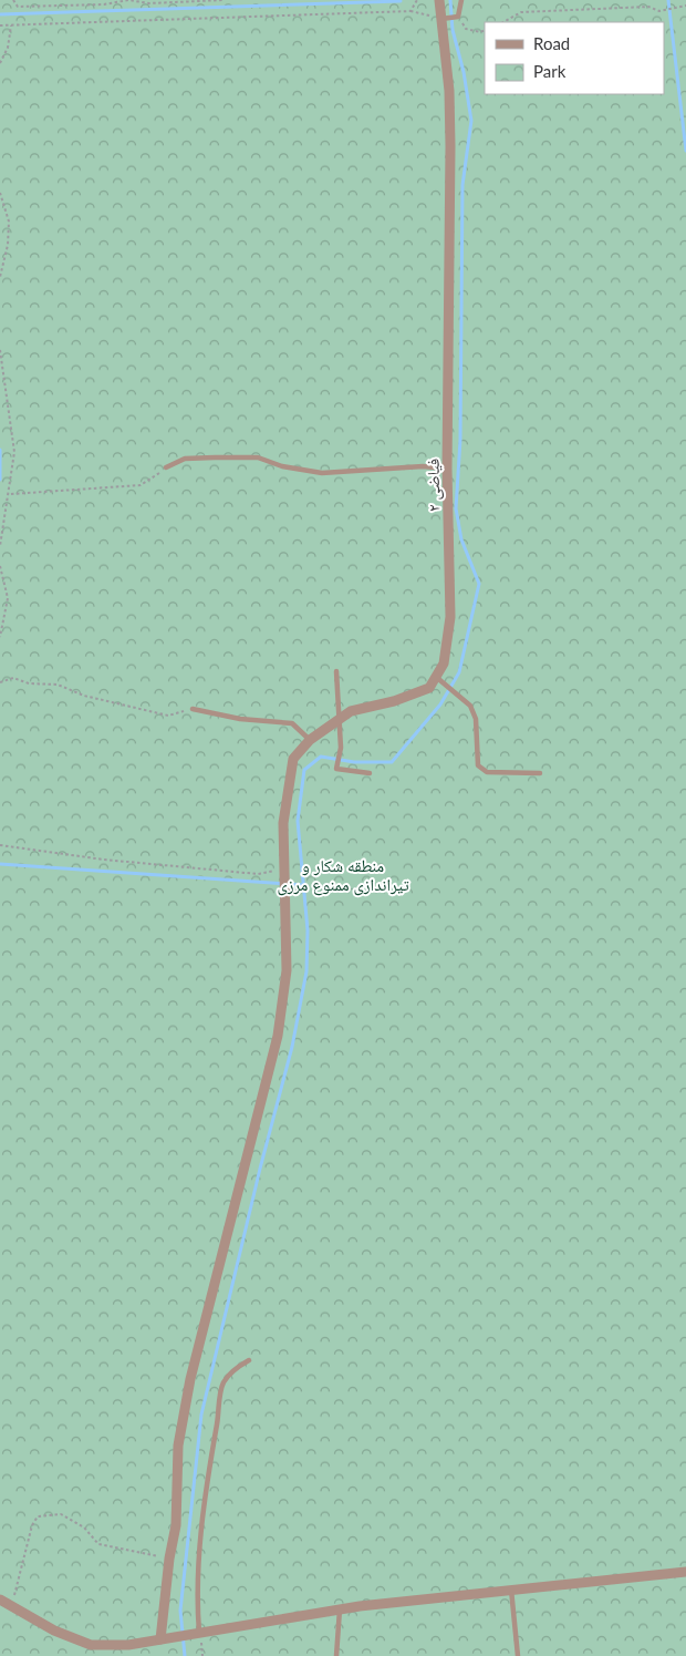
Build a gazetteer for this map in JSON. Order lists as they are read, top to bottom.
{
  "streets": {
    "street": ["فیاضی ۲"]
  },
  "parks": ["منطقه شکار و تیراندازی ممنوع مرزی"],
  "legend": ["Road", "Park"]
}
